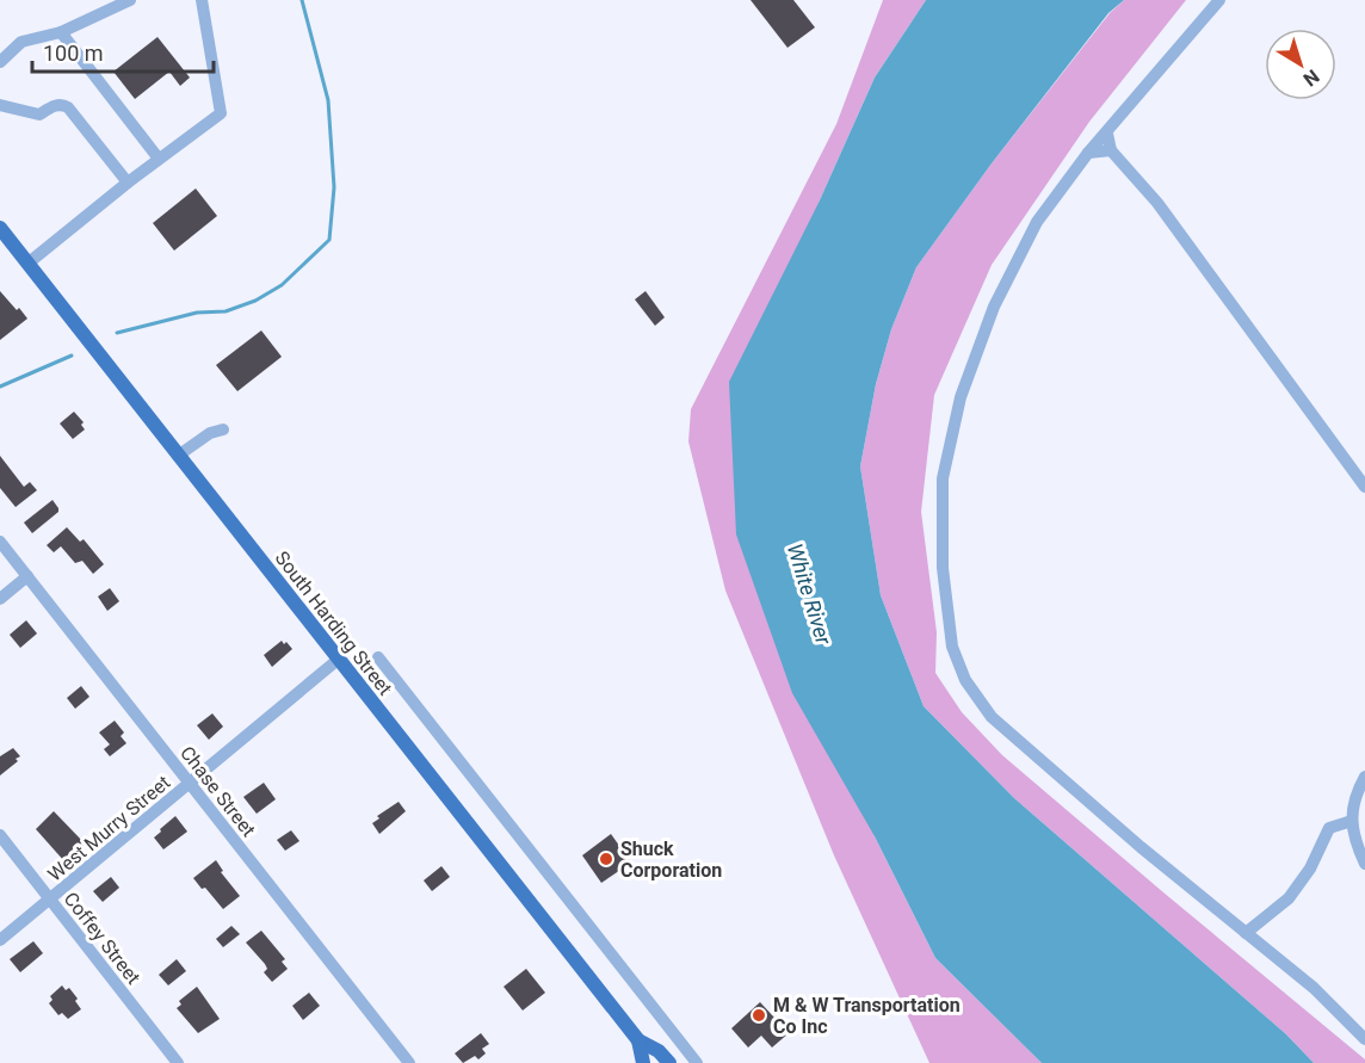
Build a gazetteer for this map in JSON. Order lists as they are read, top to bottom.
{
  "streets": {
    "main road": ["South Harding Street"],
    "street": ["Chase Street", "West Murry Street", "Coffey Street"]
  },
  "crossings": [
    ["South Harding Street", "West Murry Street"],
    ["Chase Street", "West Murry Street"],
    ["West Murry Street", "Coffey Street"]
  ],
  "water": ["White River"],
  "places": ["Shuck Corporation", "M & W Transportation Co Inc"],
  "scale_bar": "100 m",
  "north": "bottom right"
}
